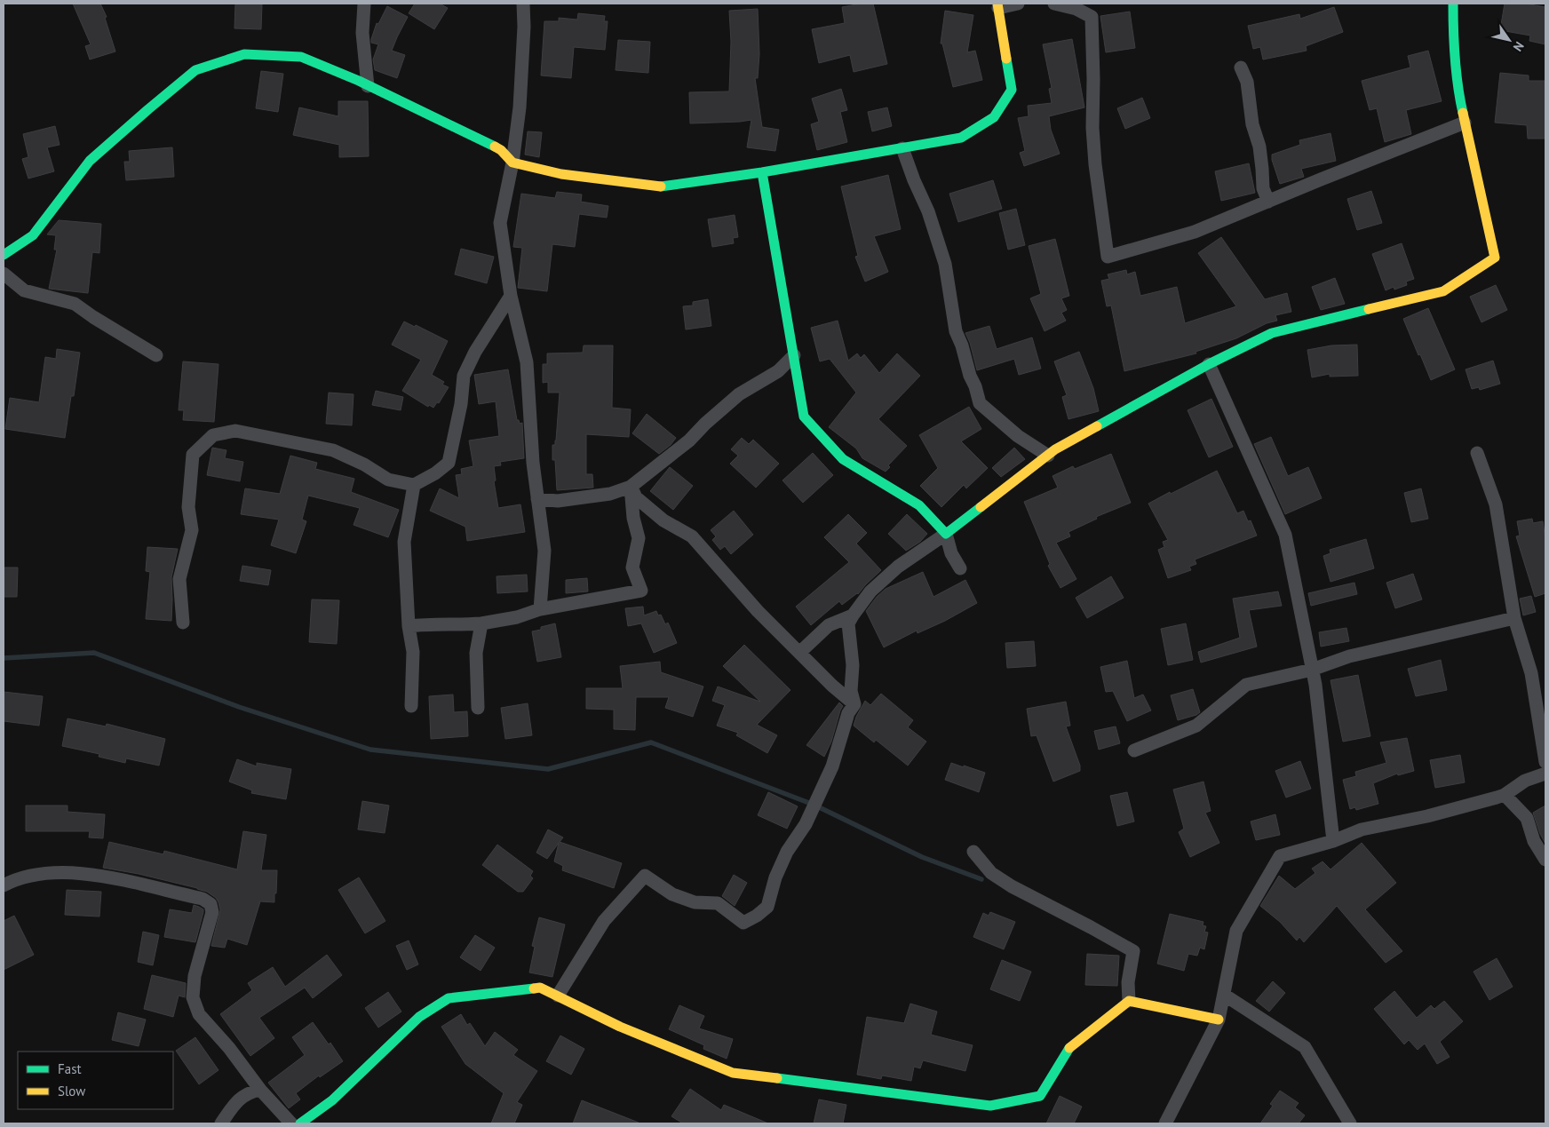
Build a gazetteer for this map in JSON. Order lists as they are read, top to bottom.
{
  "legend": ["Fast", "Slow"],
  "north": "bottom right"
}
